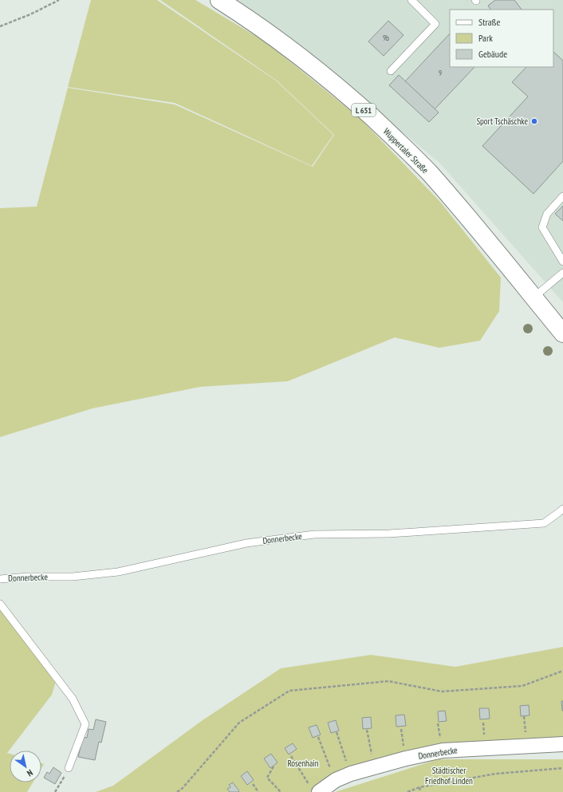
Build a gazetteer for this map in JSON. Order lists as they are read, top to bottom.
{
  "streets": {
    "main road": ["L 651", "Wuppertaler Straße"],
    "street": ["Donnerbecke"]
  },
  "parks": ["Rosenhain", "Städtischer Friedhof Linden"],
  "places": ["Sport Tschäschke"],
  "house_numbers": ["9b", "9"],
  "legend": ["Straße", "Park", "Gebäude"],
  "north": "bottom right"
}
